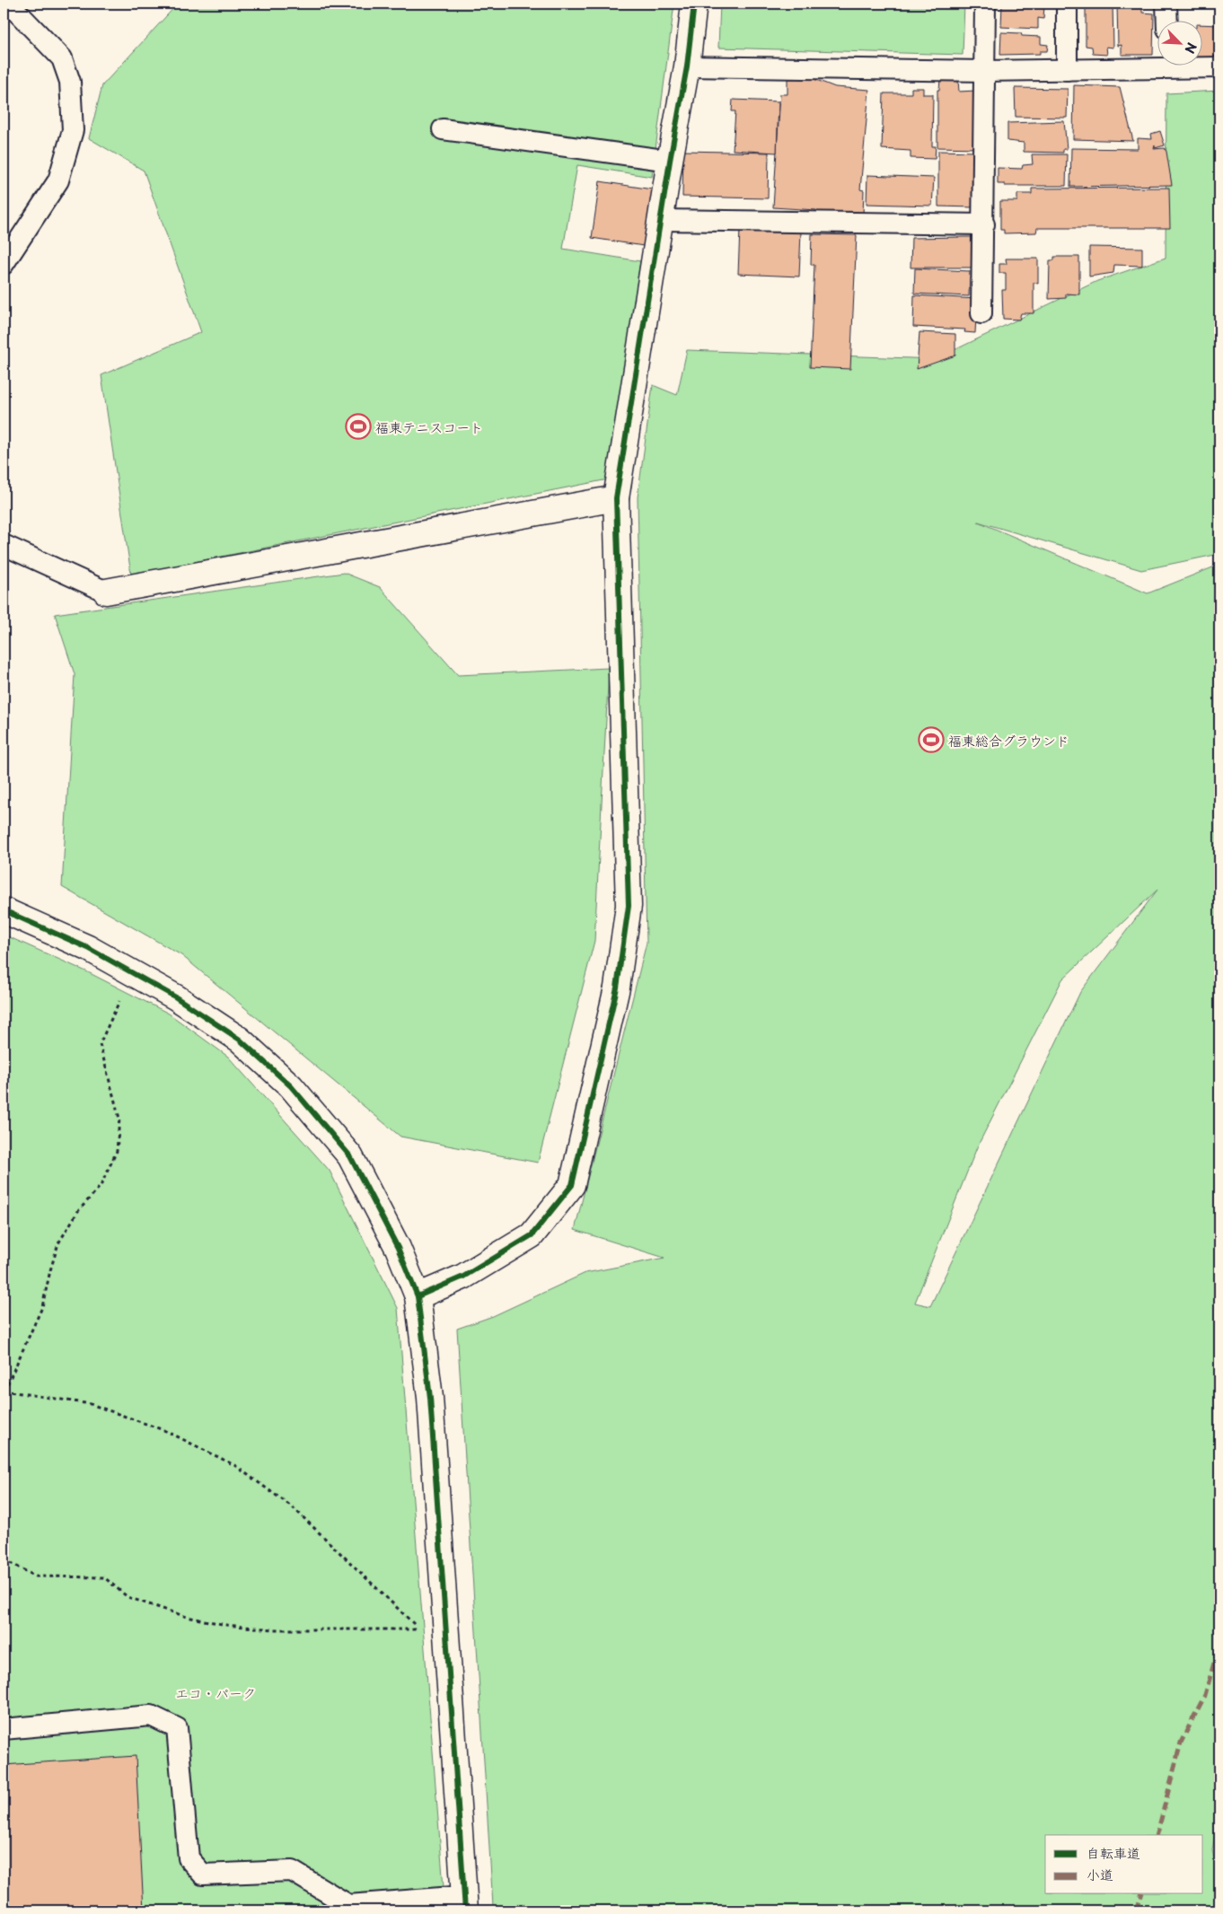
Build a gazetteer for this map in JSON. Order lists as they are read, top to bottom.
{
  "parks": ["エコ・パーク"],
  "places": {
    "sports": ["福東テニスコート", "福東総合グラウンド"]
  },
  "legend": ["自転車道", "小道"],
  "north": "bottom right"
}
